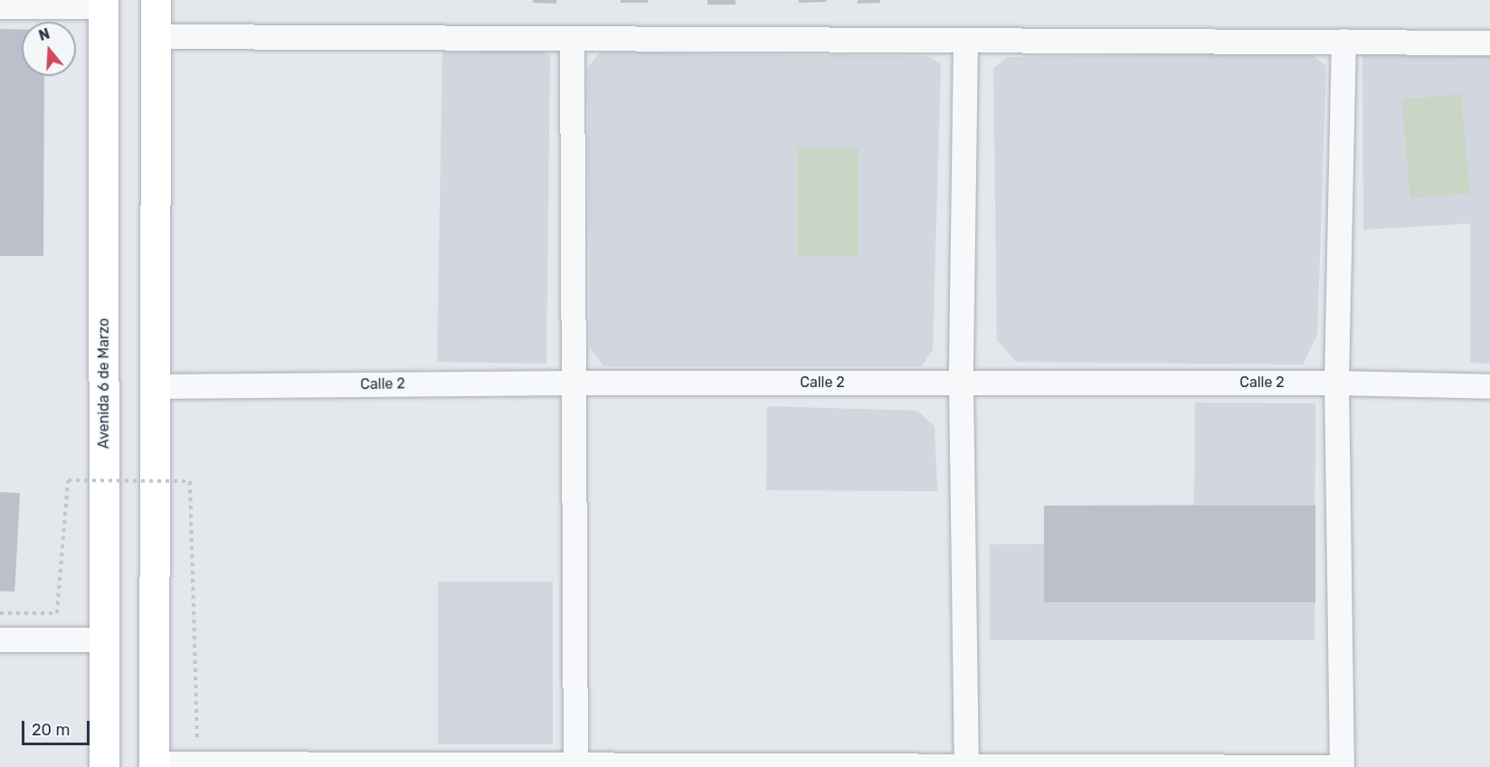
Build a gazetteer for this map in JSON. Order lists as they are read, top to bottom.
{
  "streets": {
    "highway": ["Avenida 6 de Marzo"],
    "street": ["Calle 2"]
  },
  "scale_bar": "20 m",
  "north": "top"
}
